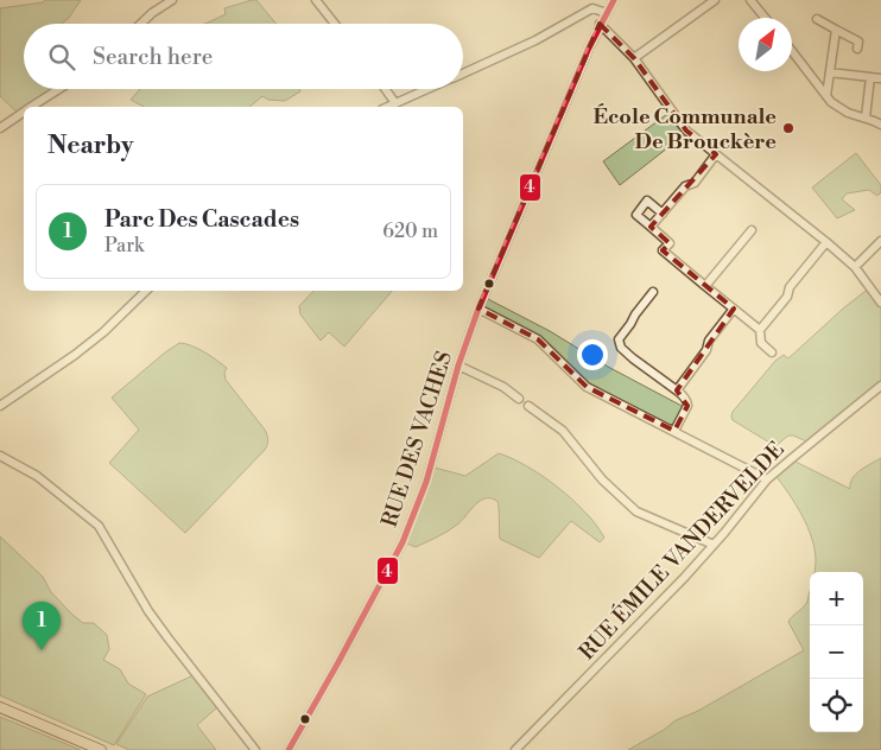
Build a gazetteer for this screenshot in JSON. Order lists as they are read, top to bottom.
{
  "streets": {
    "street": ["RUE DES VACHES", "RUE ÉMILE VANDERVELDE"]
  },
  "places": ["École Communale De Brouckère"],
  "lines": ["transit line 4"],
  "north": "top right",
  "page": {
    "search": "Search here",
    "heading": "Nearby",
    "list": [
      {
        "mark": "1",
        "name": "Parc Des Cascades",
        "note": "Park",
        "value": "620 m"
      }
    ],
    "map_buttons": ["+", "−"],
    "pins": "1"
  }
}
